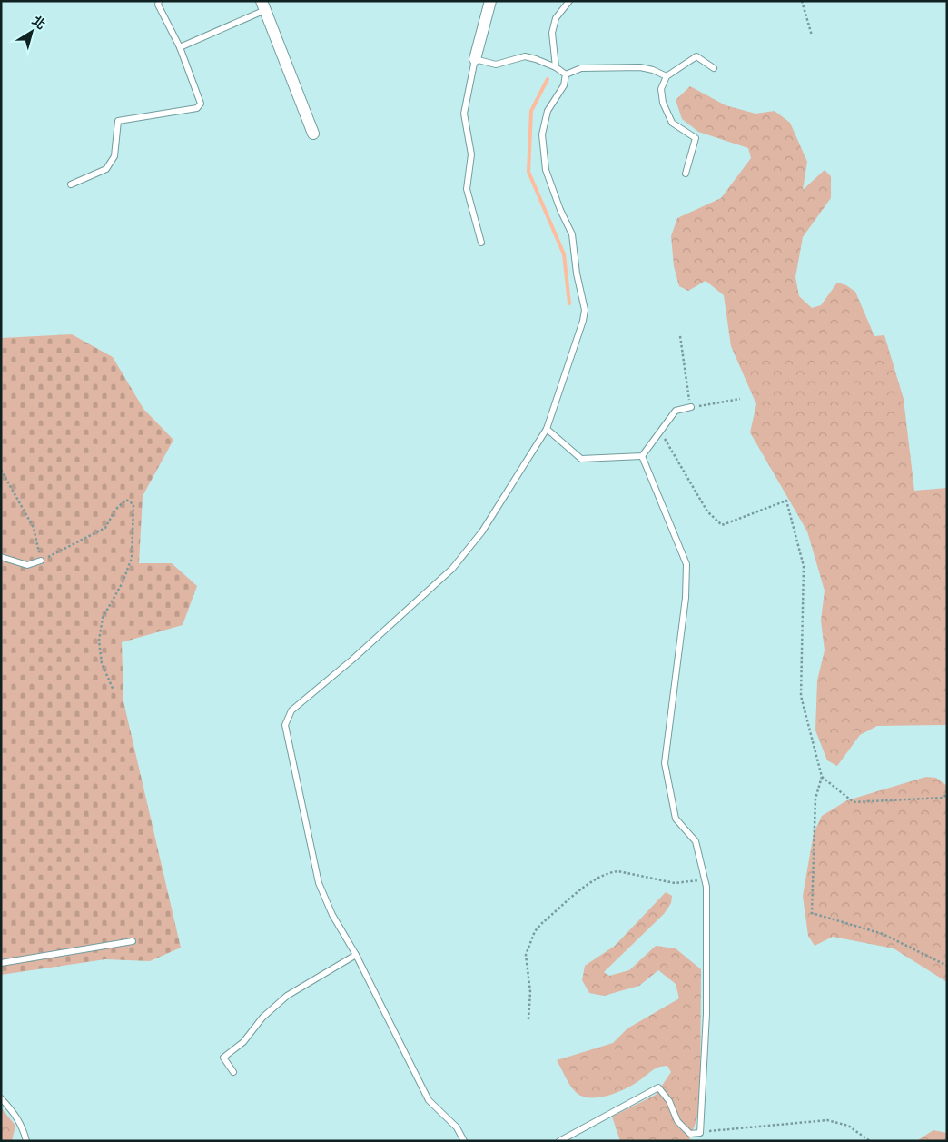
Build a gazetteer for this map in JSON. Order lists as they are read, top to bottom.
{
  "north": "top right"
}
